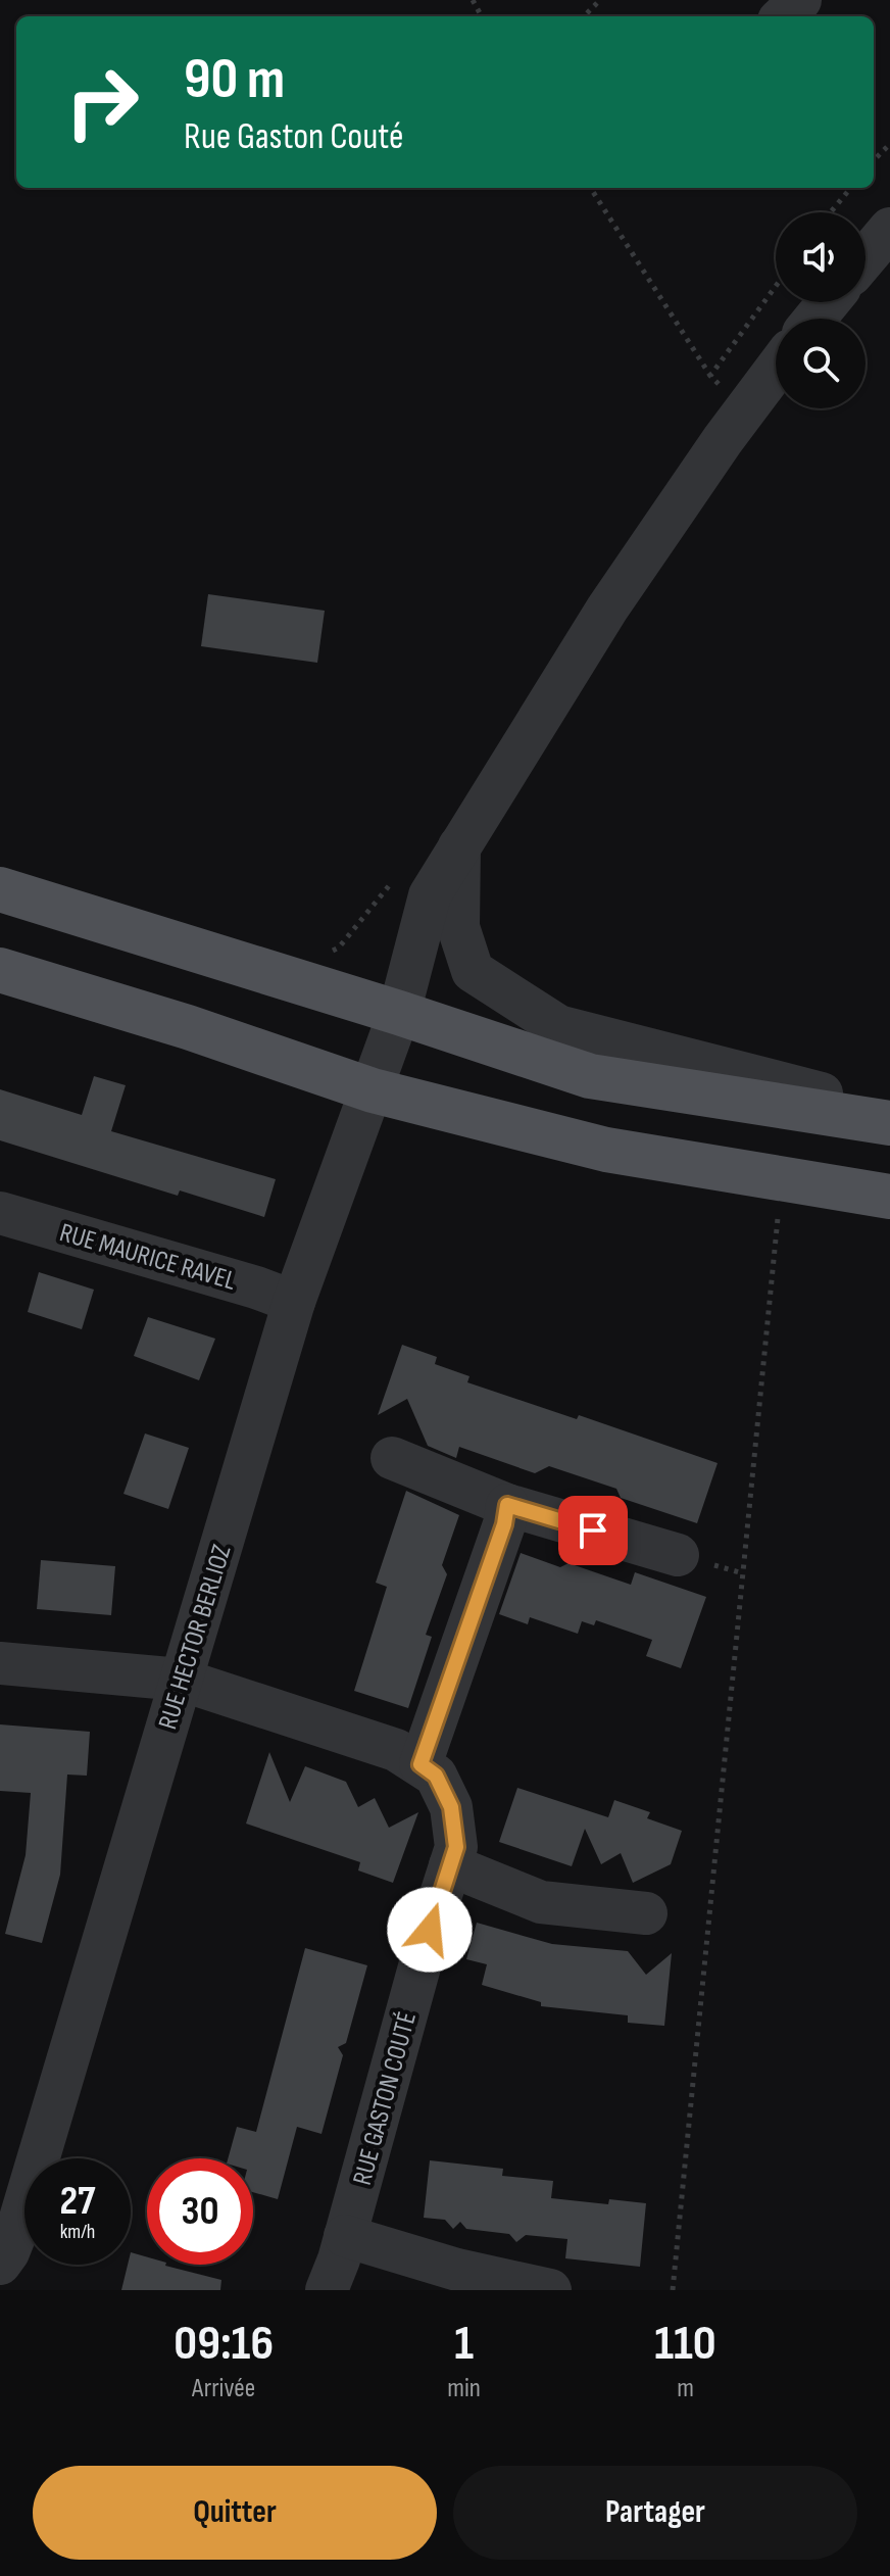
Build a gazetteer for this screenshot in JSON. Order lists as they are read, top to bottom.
{
  "streets": {
    "street": ["RUE MAURICE RAVEL", "RUE HECTOR BERLIOZ", "RUE GASTON COUTÉ"]
  },
  "crossings": [
    ["RUE MAURICE RAVEL", "RUE HECTOR BERLIOZ"],
    ["RUE HECTOR BERLIOZ", "RUE GASTON COUTÉ"]
  ],
  "page": {
    "turn": ["90 m", "Rue Gaston Couté"],
    "speed": "27 km/h",
    "limit": "30",
    "eta": [
      "09:16",
      "Arrivée",
      "1",
      "min",
      "110",
      "m"
    ],
    "buttons": ["Quitter", "Partager"]
  }
}
